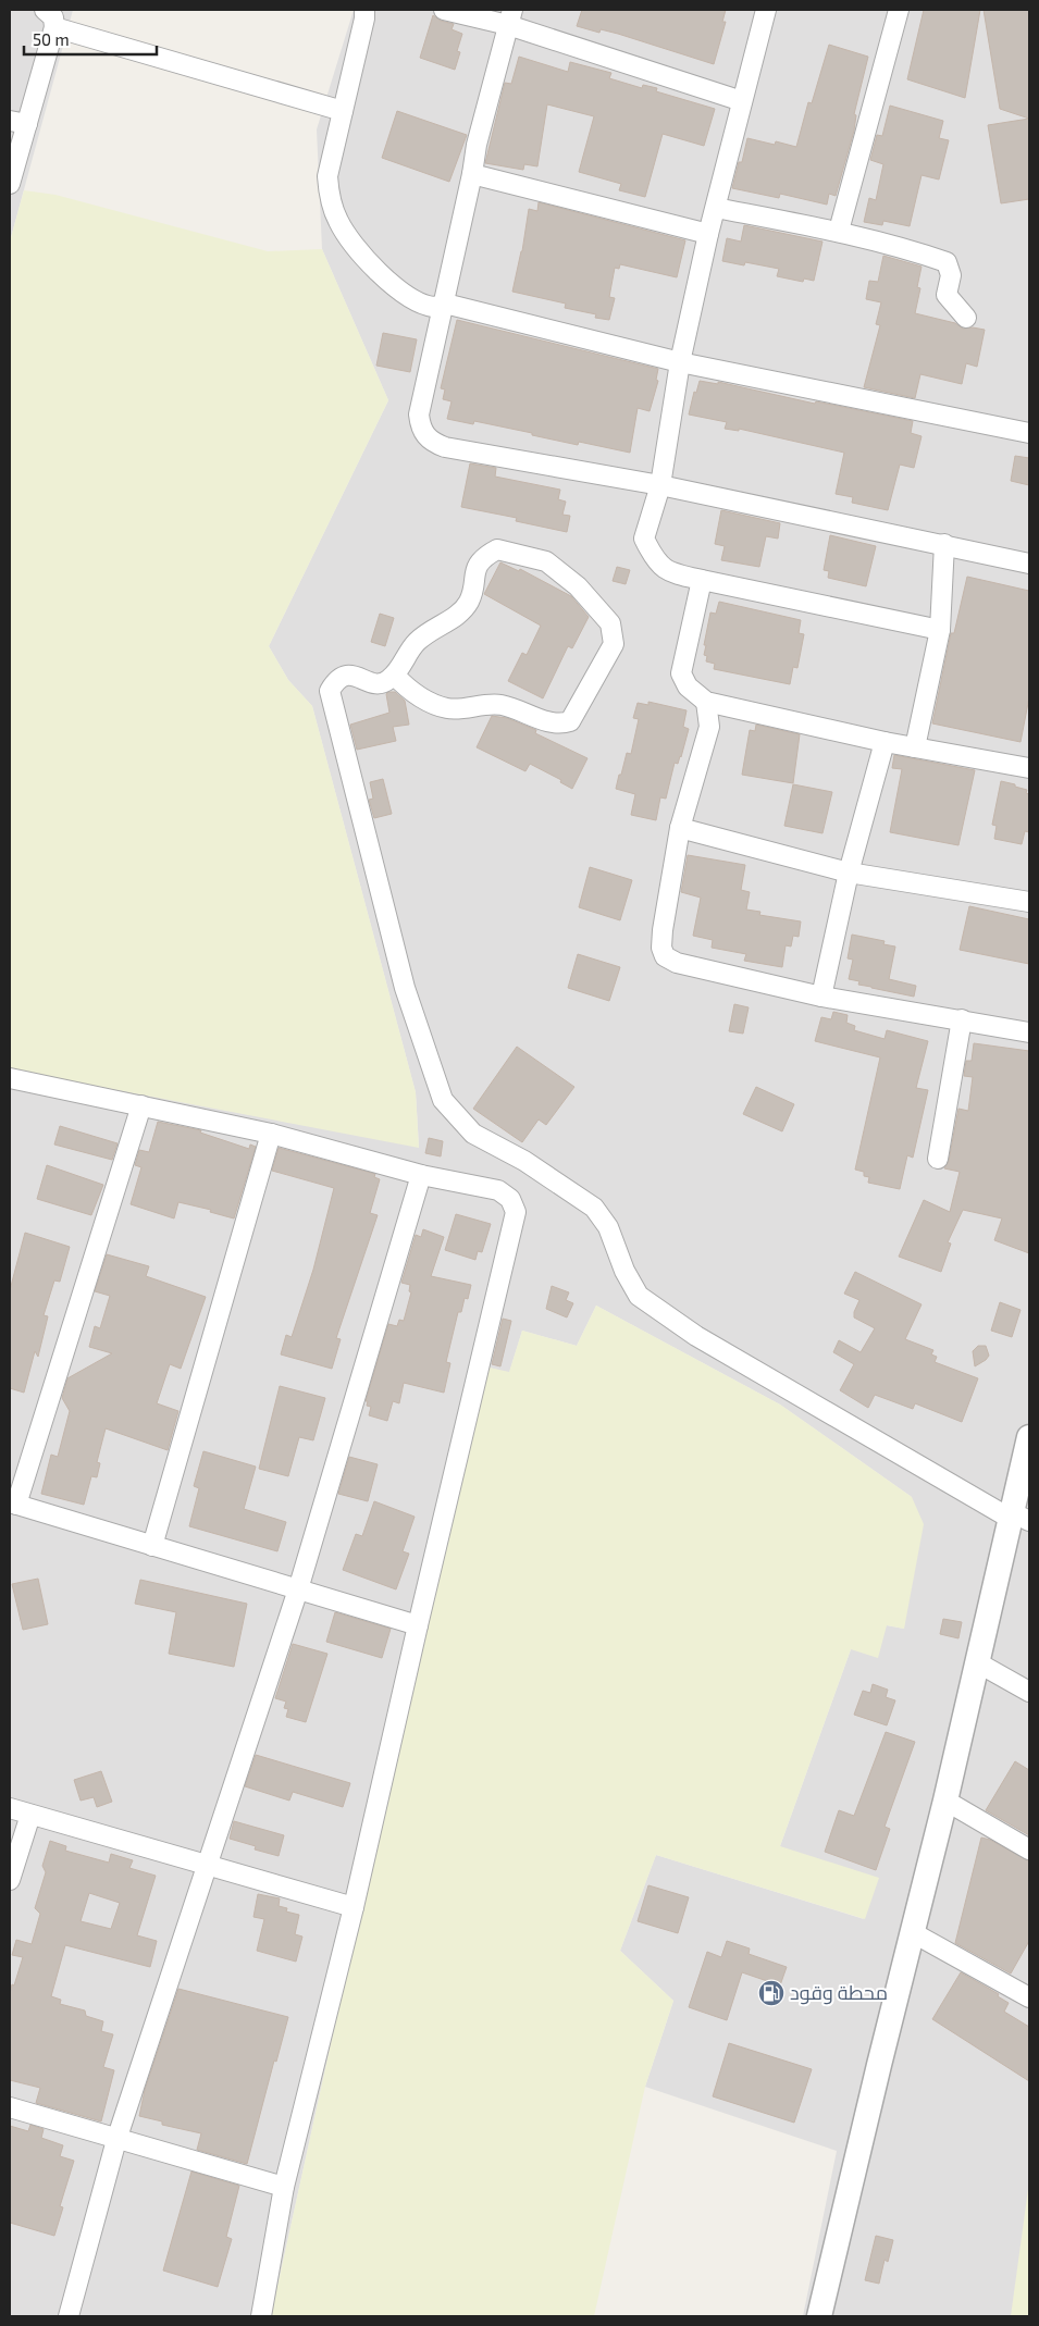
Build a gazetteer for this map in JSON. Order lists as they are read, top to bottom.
{
  "places": {
    "fuel station": ["محطة وقود"]
  },
  "scale_bar": "50 m"
}
